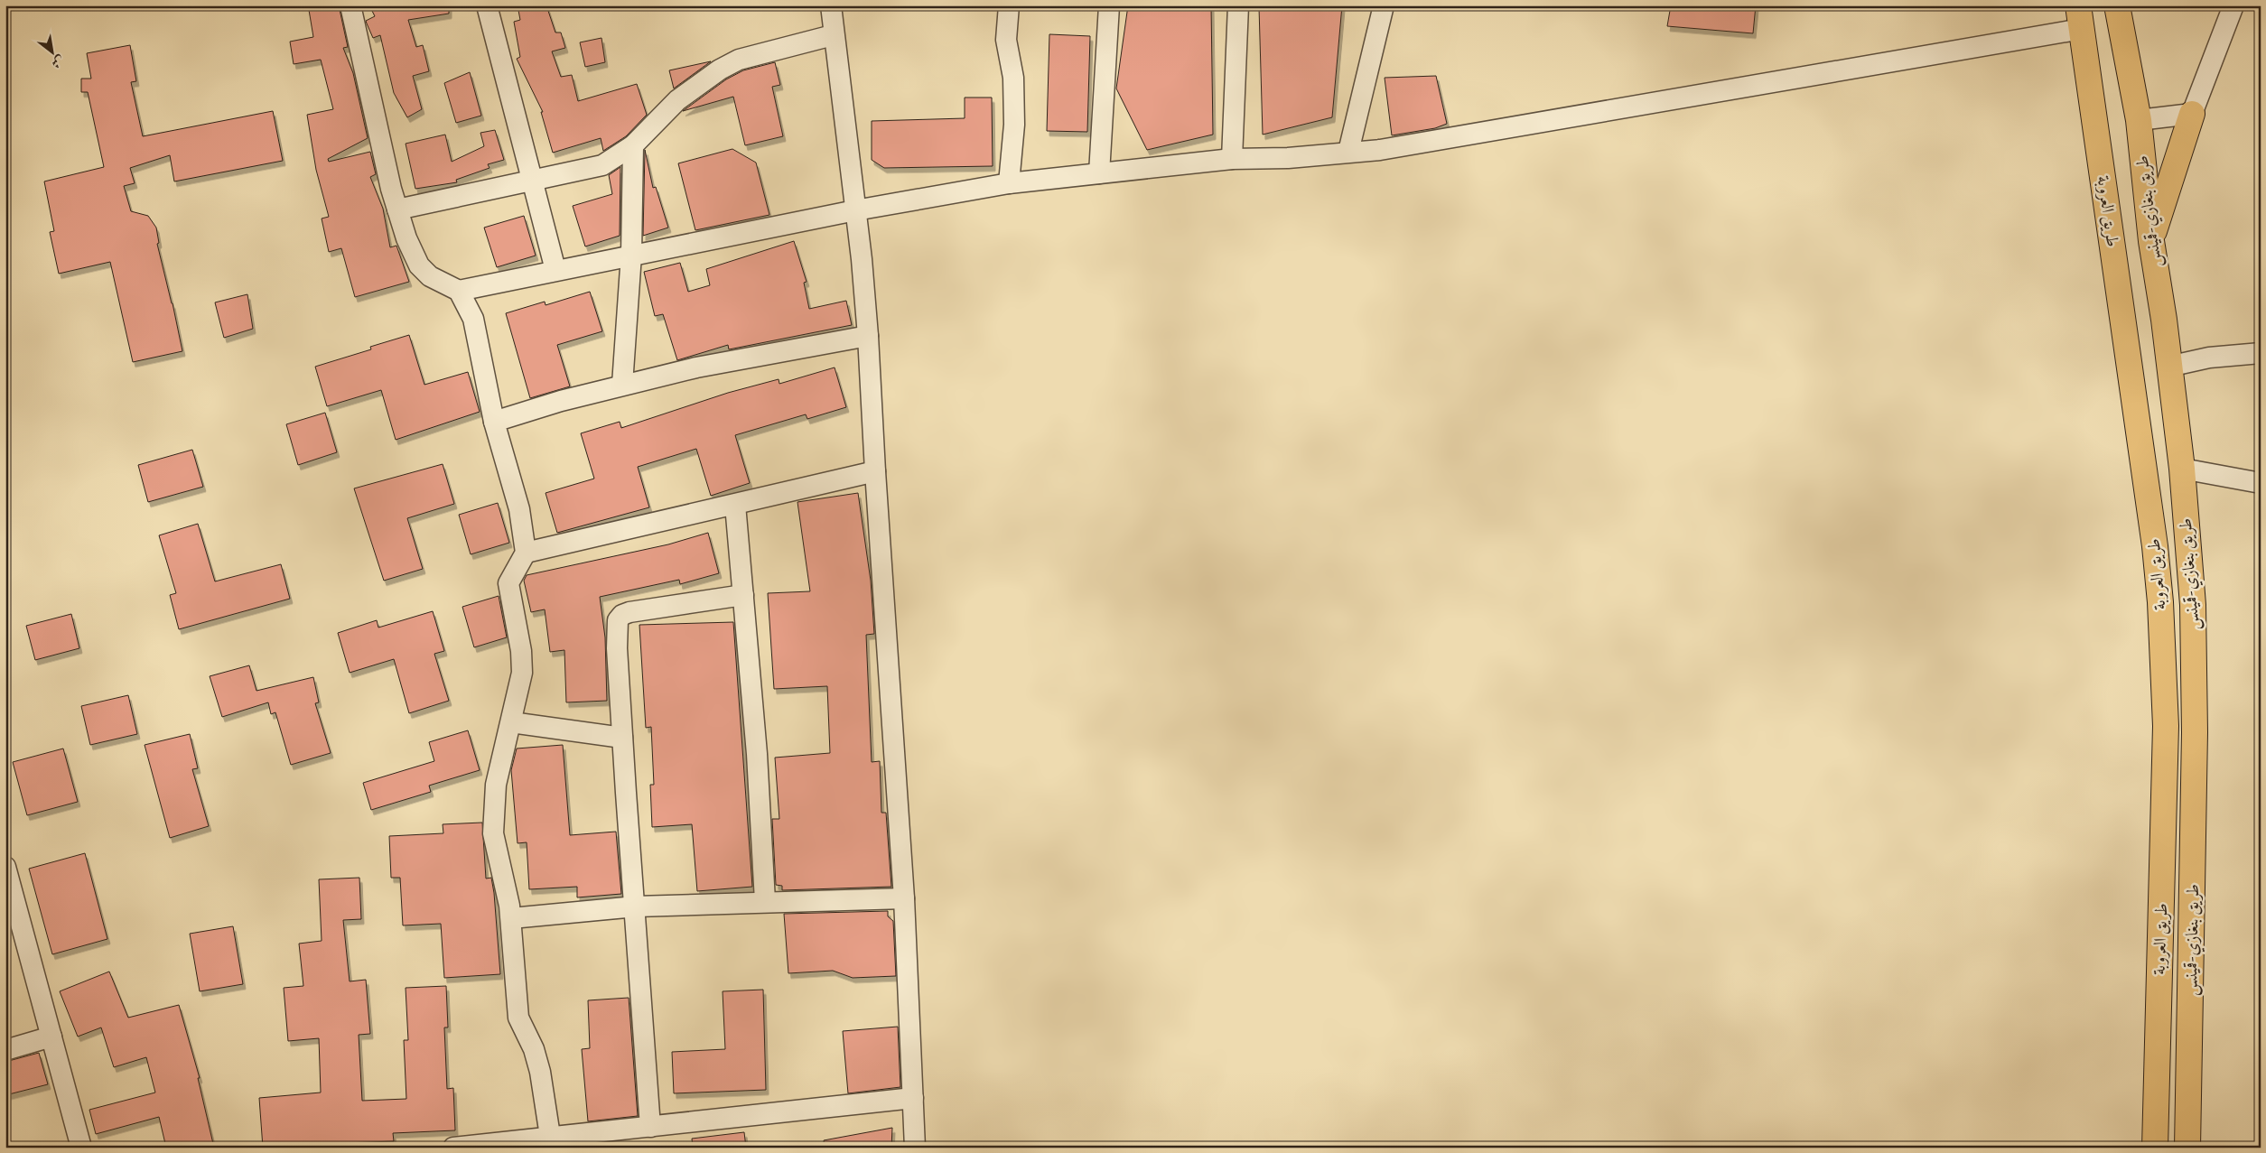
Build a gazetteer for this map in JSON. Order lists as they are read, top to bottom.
{
  "streets": {
    "main road": ["طريق العروبة", "طريق بنغازي-قمينس"]
  },
  "north": "bottom right"
}
